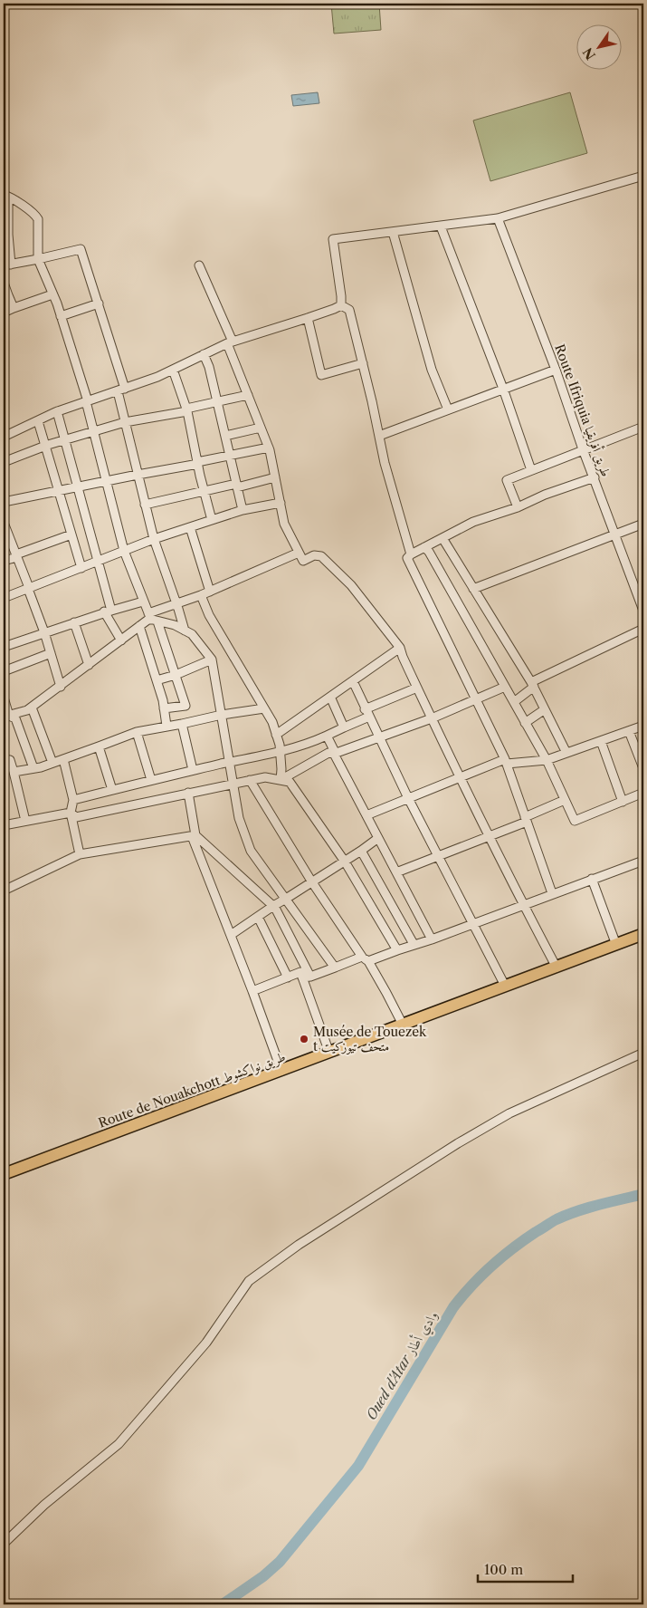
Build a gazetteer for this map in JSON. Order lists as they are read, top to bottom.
{
  "streets": {
    "highway": ["Route de Nouakchott طريق نواكشوط"],
    "street": ["Route Ifriquia طريق أفريقيا"]
  },
  "water": ["Oued d'Atar وادي أطار"],
  "places": ["Musée de Touezek t متحف تيوزكيت"],
  "scale_bar": "100 m",
  "north": "bottom left"
}
